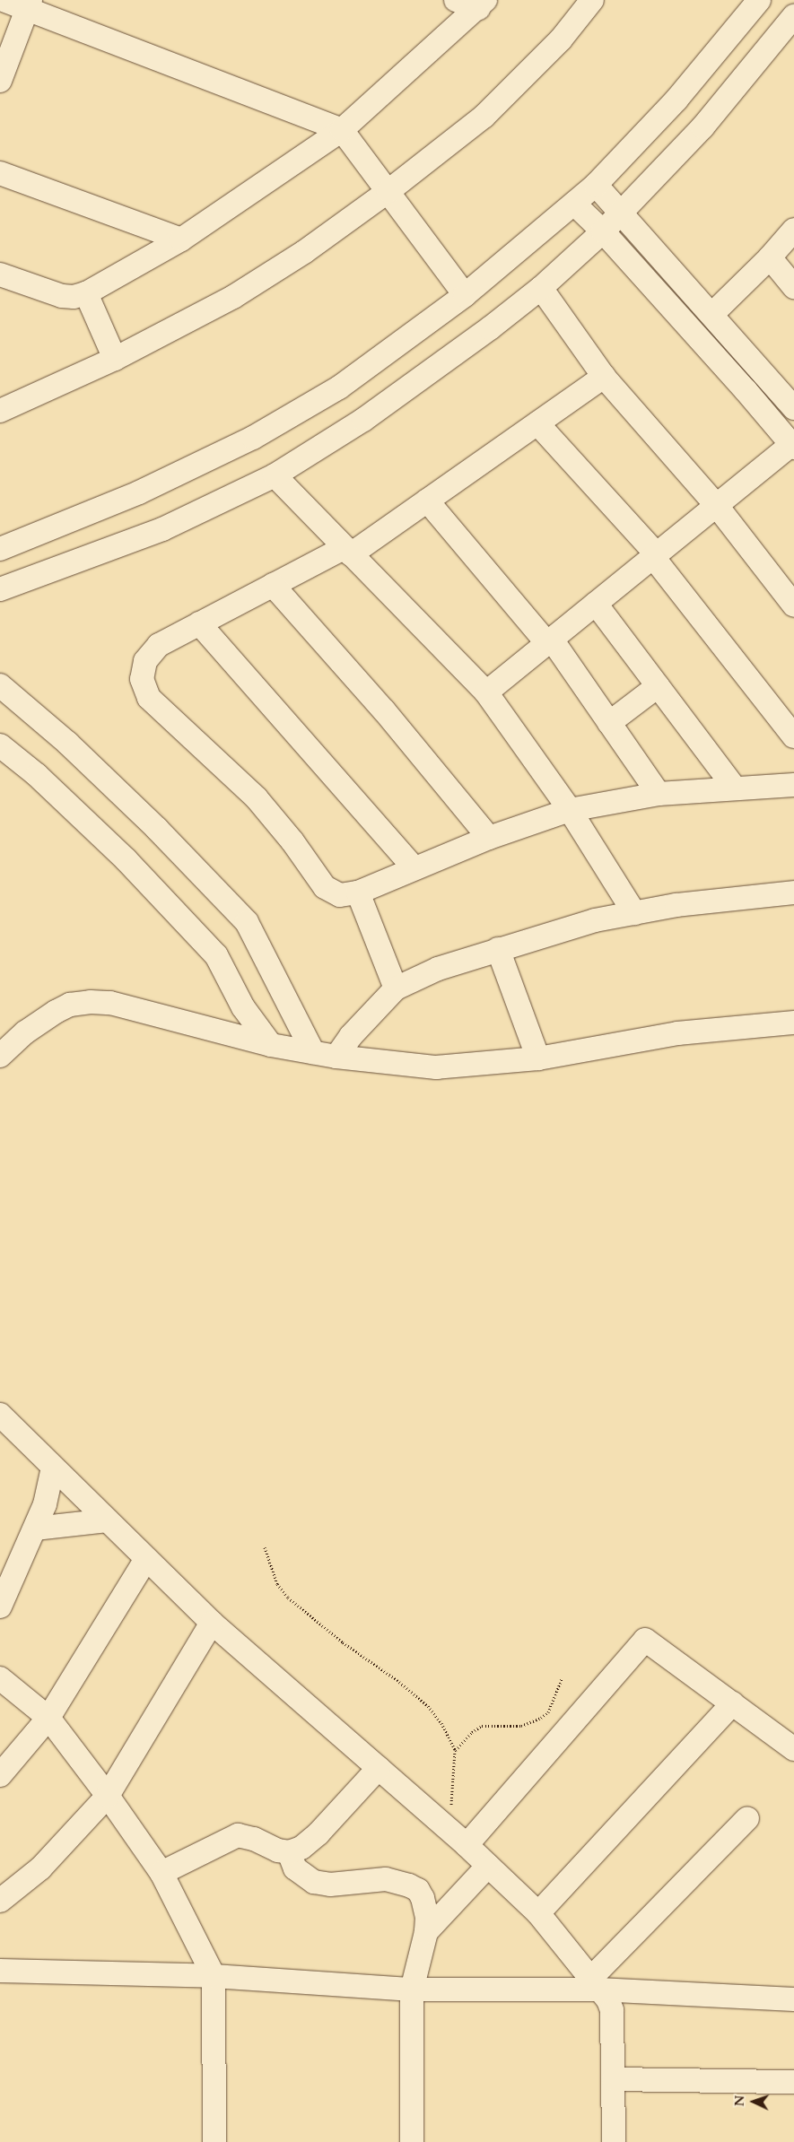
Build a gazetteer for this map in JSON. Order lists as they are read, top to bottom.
{
  "north": "left"
}
